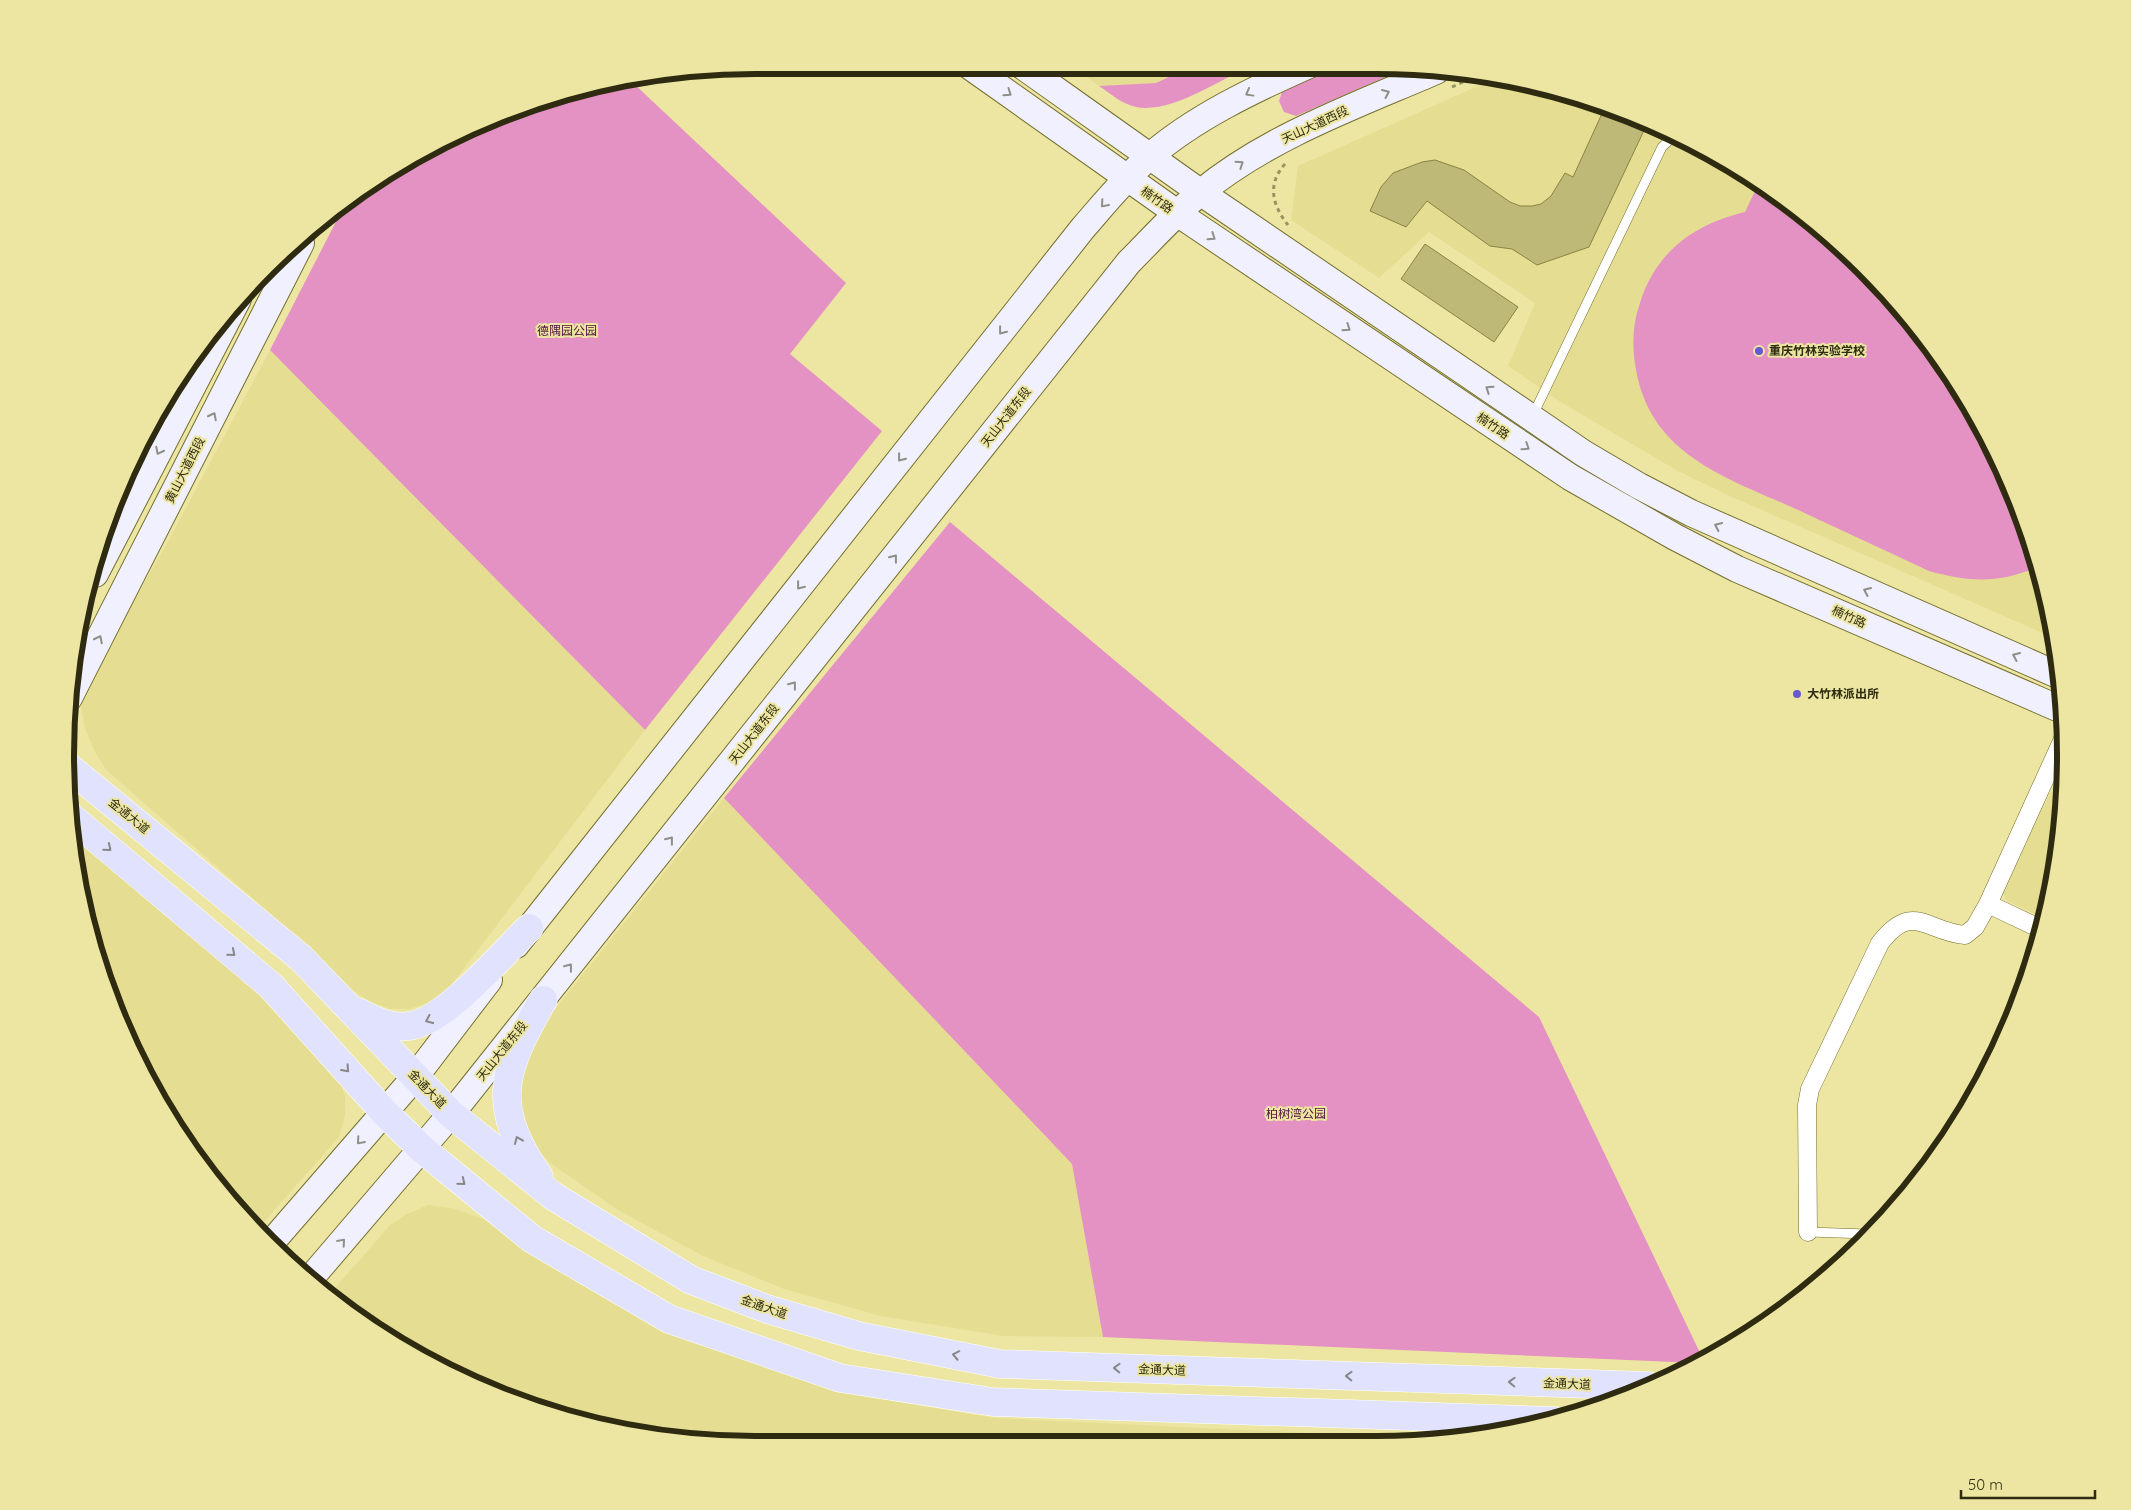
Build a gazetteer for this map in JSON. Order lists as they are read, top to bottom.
{
  "streets": {
    "main road": [
      "天山大道西段",
      "楠竹路",
      "天山大道东段",
      "黄山大道西段",
      "金通大道"
    ]
  },
  "crossings": [
    ["天山大道西段", "天山大道东段"],
    ["楠竹路", "天山大道东段"],
    ["天山大道东段", "金通大道"]
  ],
  "parks": ["德隅园公园", "柏树湾公园"],
  "places": ["重庆竹林实验学校", "大竹林派出所"],
  "scale_bar": "50 m"
}
